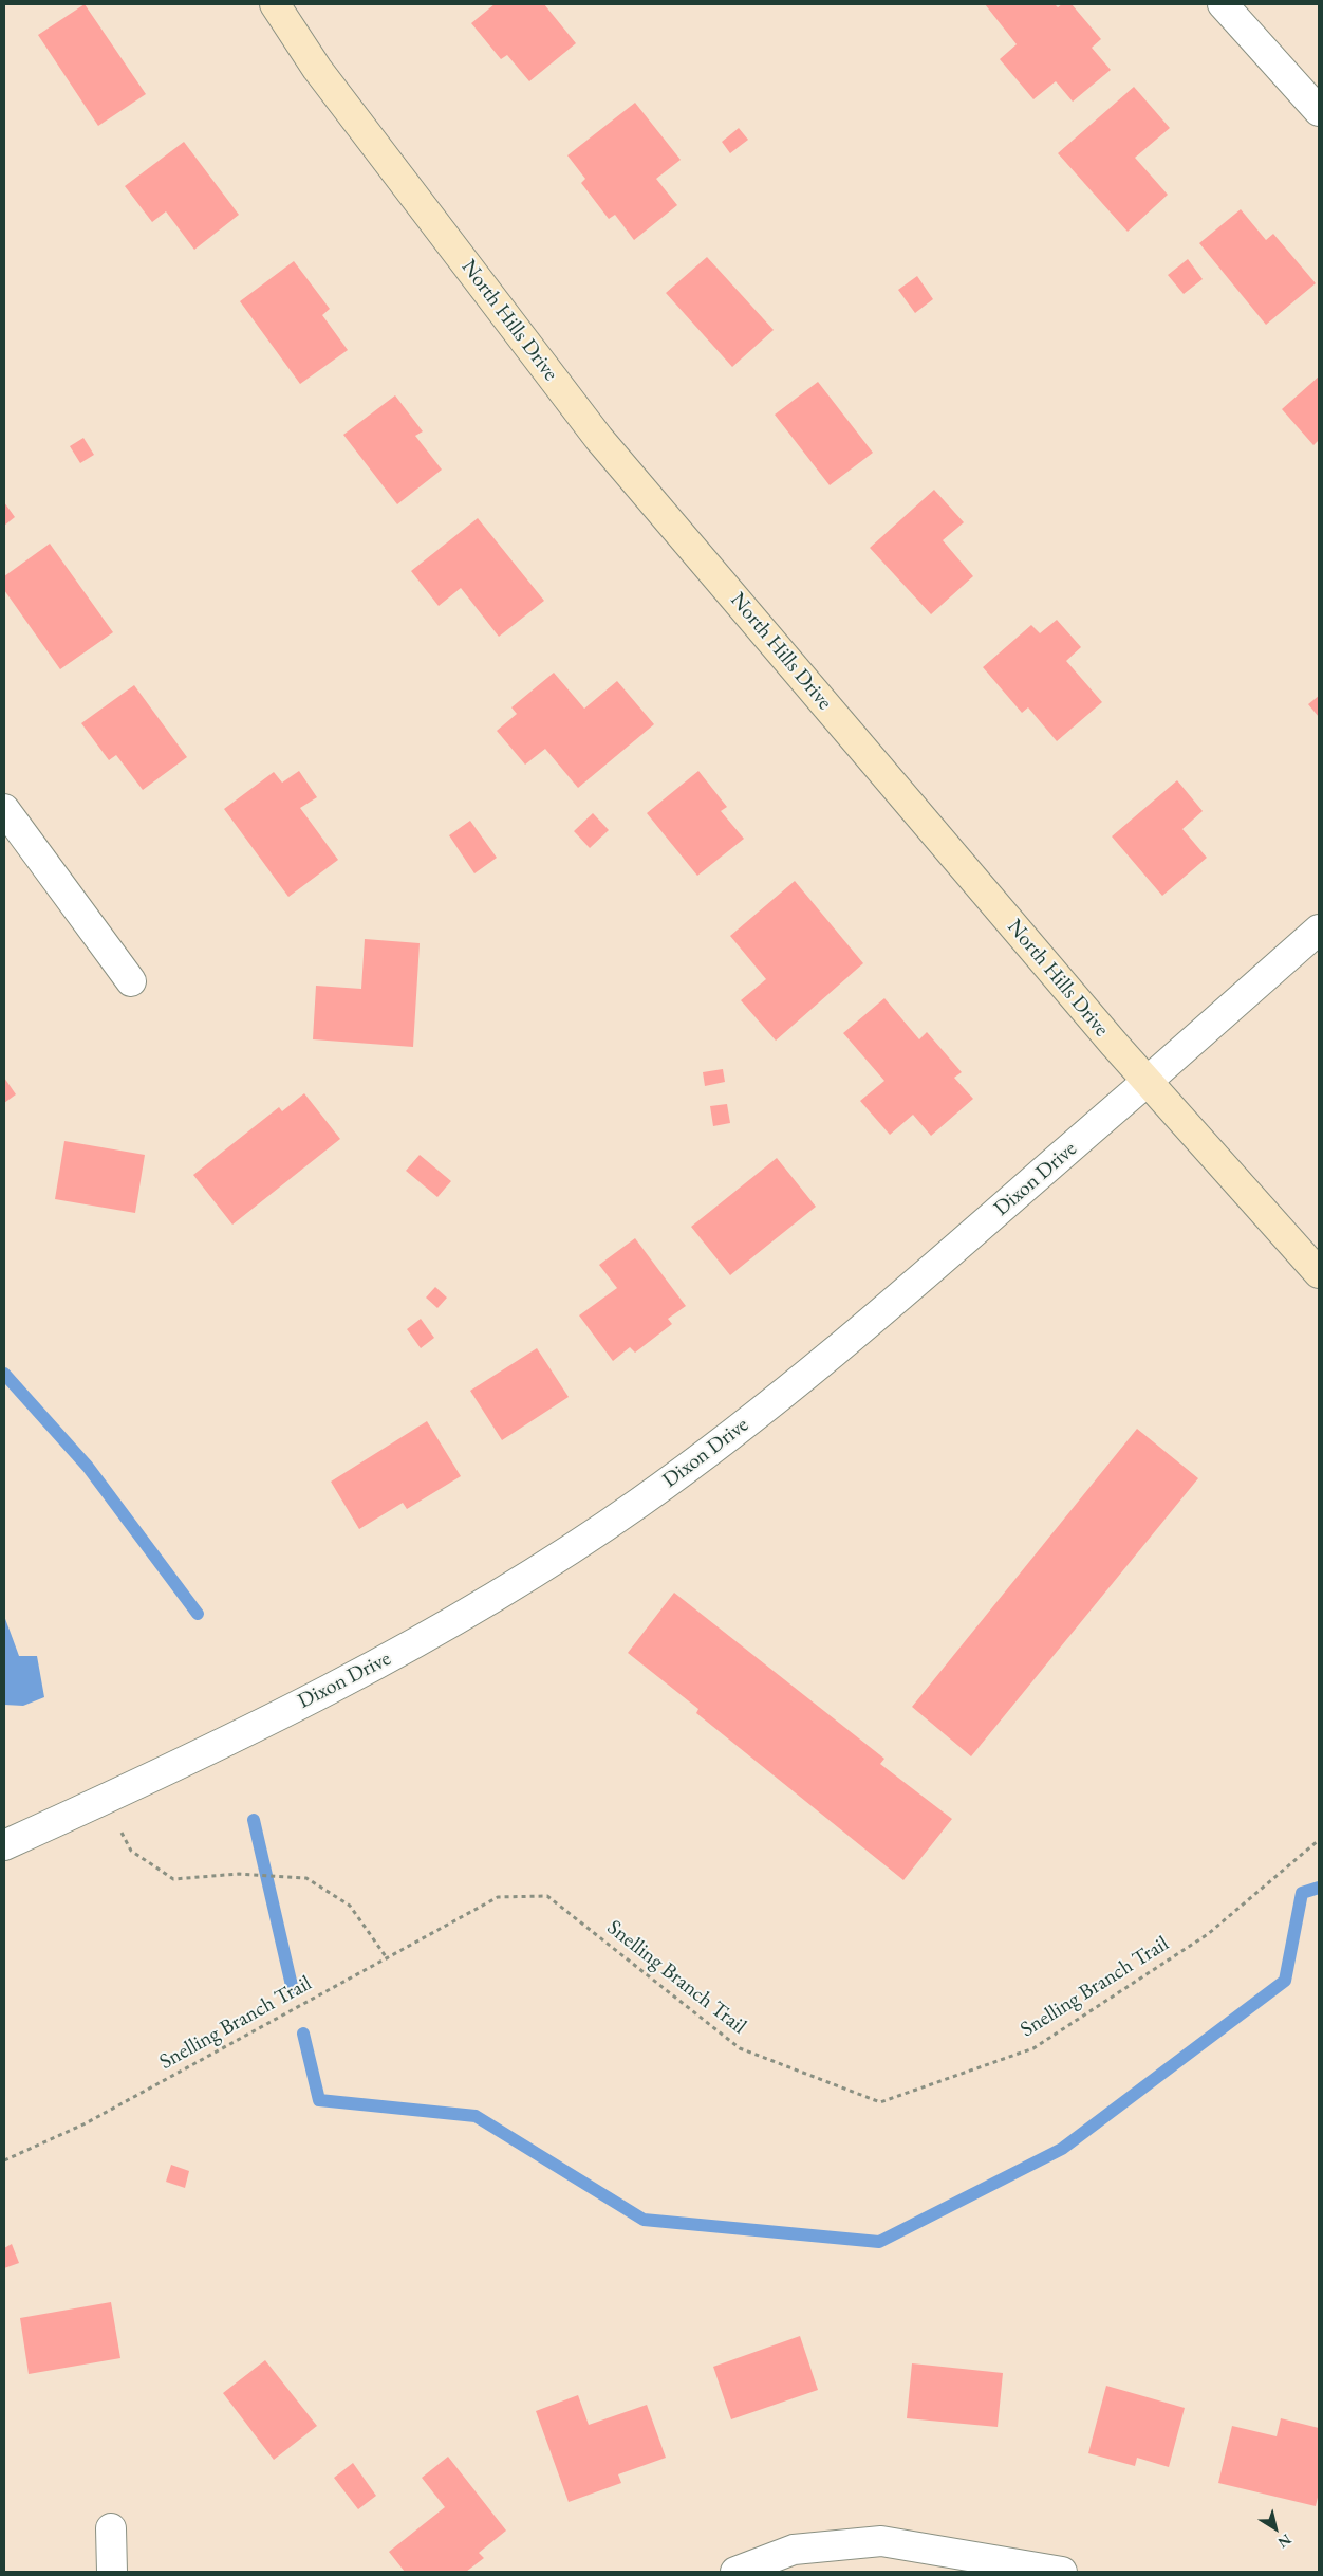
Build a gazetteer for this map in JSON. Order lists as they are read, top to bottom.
{
  "streets": {
    "main road": ["North Hills Drive"],
    "street": ["Dixon Drive"],
    "path": ["Snelling Branch Trail"]
  },
  "crossings": [
    ["North Hills Drive", "Dixon Drive"]
  ],
  "north": "bottom right"
}
